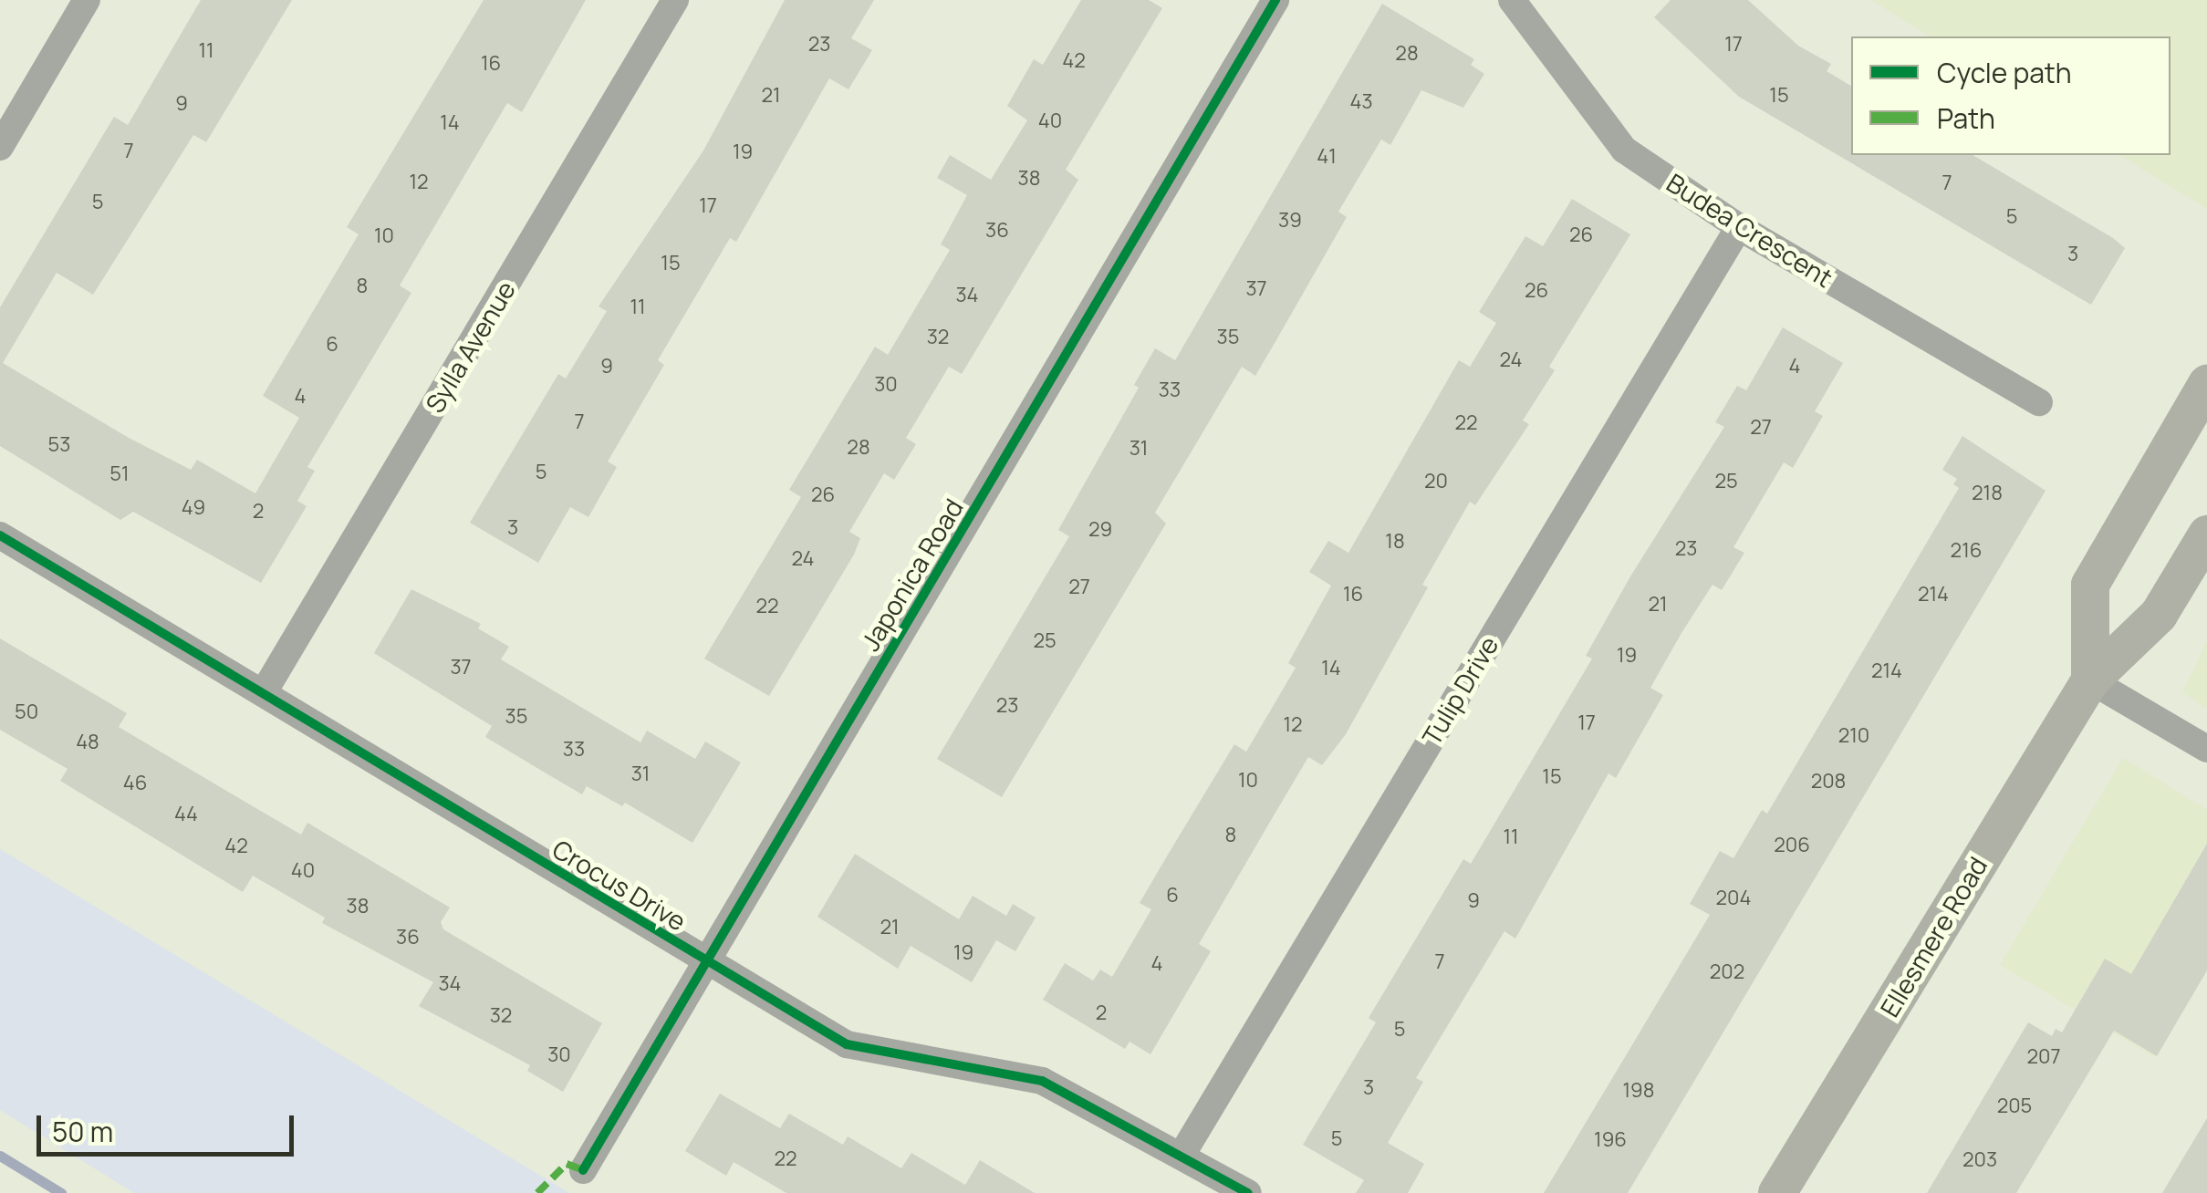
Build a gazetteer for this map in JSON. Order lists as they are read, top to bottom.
{
  "streets": {
    "main road": ["Ellesmere Road"],
    "street": [
      "Budea Crescent",
      "Sylla Avenue",
      "Japonica Road",
      "Tulip Drive",
      "Crocus Drive"
    ]
  },
  "crossings": [
    ["Budea Crescent", "Tulip Drive"],
    ["Sylla Avenue", "Crocus Drive"],
    ["Japonica Road", "Crocus Drive"],
    ["Tulip Drive", "Crocus Drive"]
  ],
  "house_numbers": [
    "23",
    "17",
    "11",
    "28",
    "42",
    "16",
    "21",
    "15",
    "43",
    "9",
    "40",
    "14",
    "7",
    "19",
    "41",
    "38",
    "12",
    "7",
    "5",
    "17",
    "5",
    "39",
    "36",
    "26",
    "10",
    "3",
    "15",
    "8",
    "37",
    "26",
    "34",
    "11",
    "32",
    "35",
    "6",
    "24",
    "9",
    "4",
    "30",
    "33",
    "4",
    "7",
    "22",
    "27",
    "53",
    "28",
    "31",
    "5",
    "51",
    "20",
    "25",
    "218",
    "26",
    "49",
    "2",
    "3",
    "29",
    "18",
    "23",
    "216",
    "24",
    "27",
    "16",
    "214",
    "21",
    "22",
    "25",
    "19",
    "37",
    "14",
    "214",
    "23",
    "50",
    "35",
    "17",
    "12",
    "210",
    "48",
    "33",
    "31",
    "15",
    "10",
    "208",
    "46",
    "44",
    "8",
    "11",
    "206",
    "42",
    "40",
    "6",
    "204",
    "9",
    "38",
    "21",
    "36",
    "19",
    "7",
    "4",
    "202",
    "34",
    "2",
    "32",
    "5",
    "30",
    "207",
    "3",
    "198",
    "205",
    "5",
    "196",
    "22",
    "203"
  ],
  "legend": ["Cycle path", "Path"],
  "scale_bar": "50 m"
}
